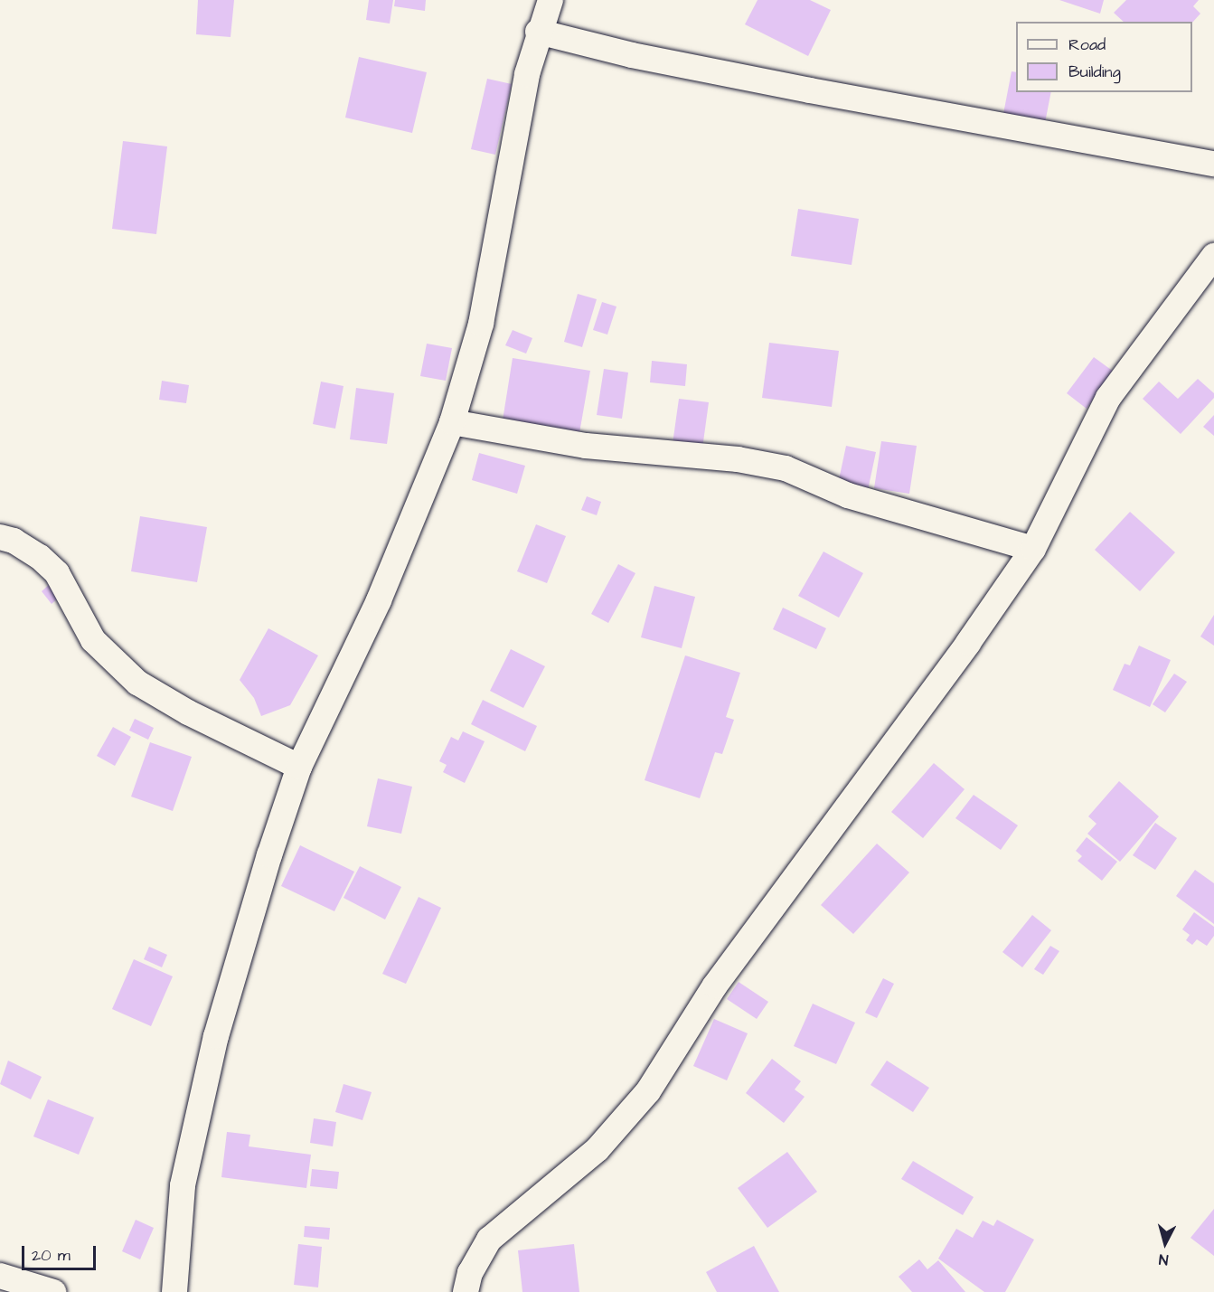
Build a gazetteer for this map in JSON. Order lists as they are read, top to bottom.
{
  "legend": ["Road", "Building"],
  "scale_bar": "20 m",
  "north": "bottom"
}
